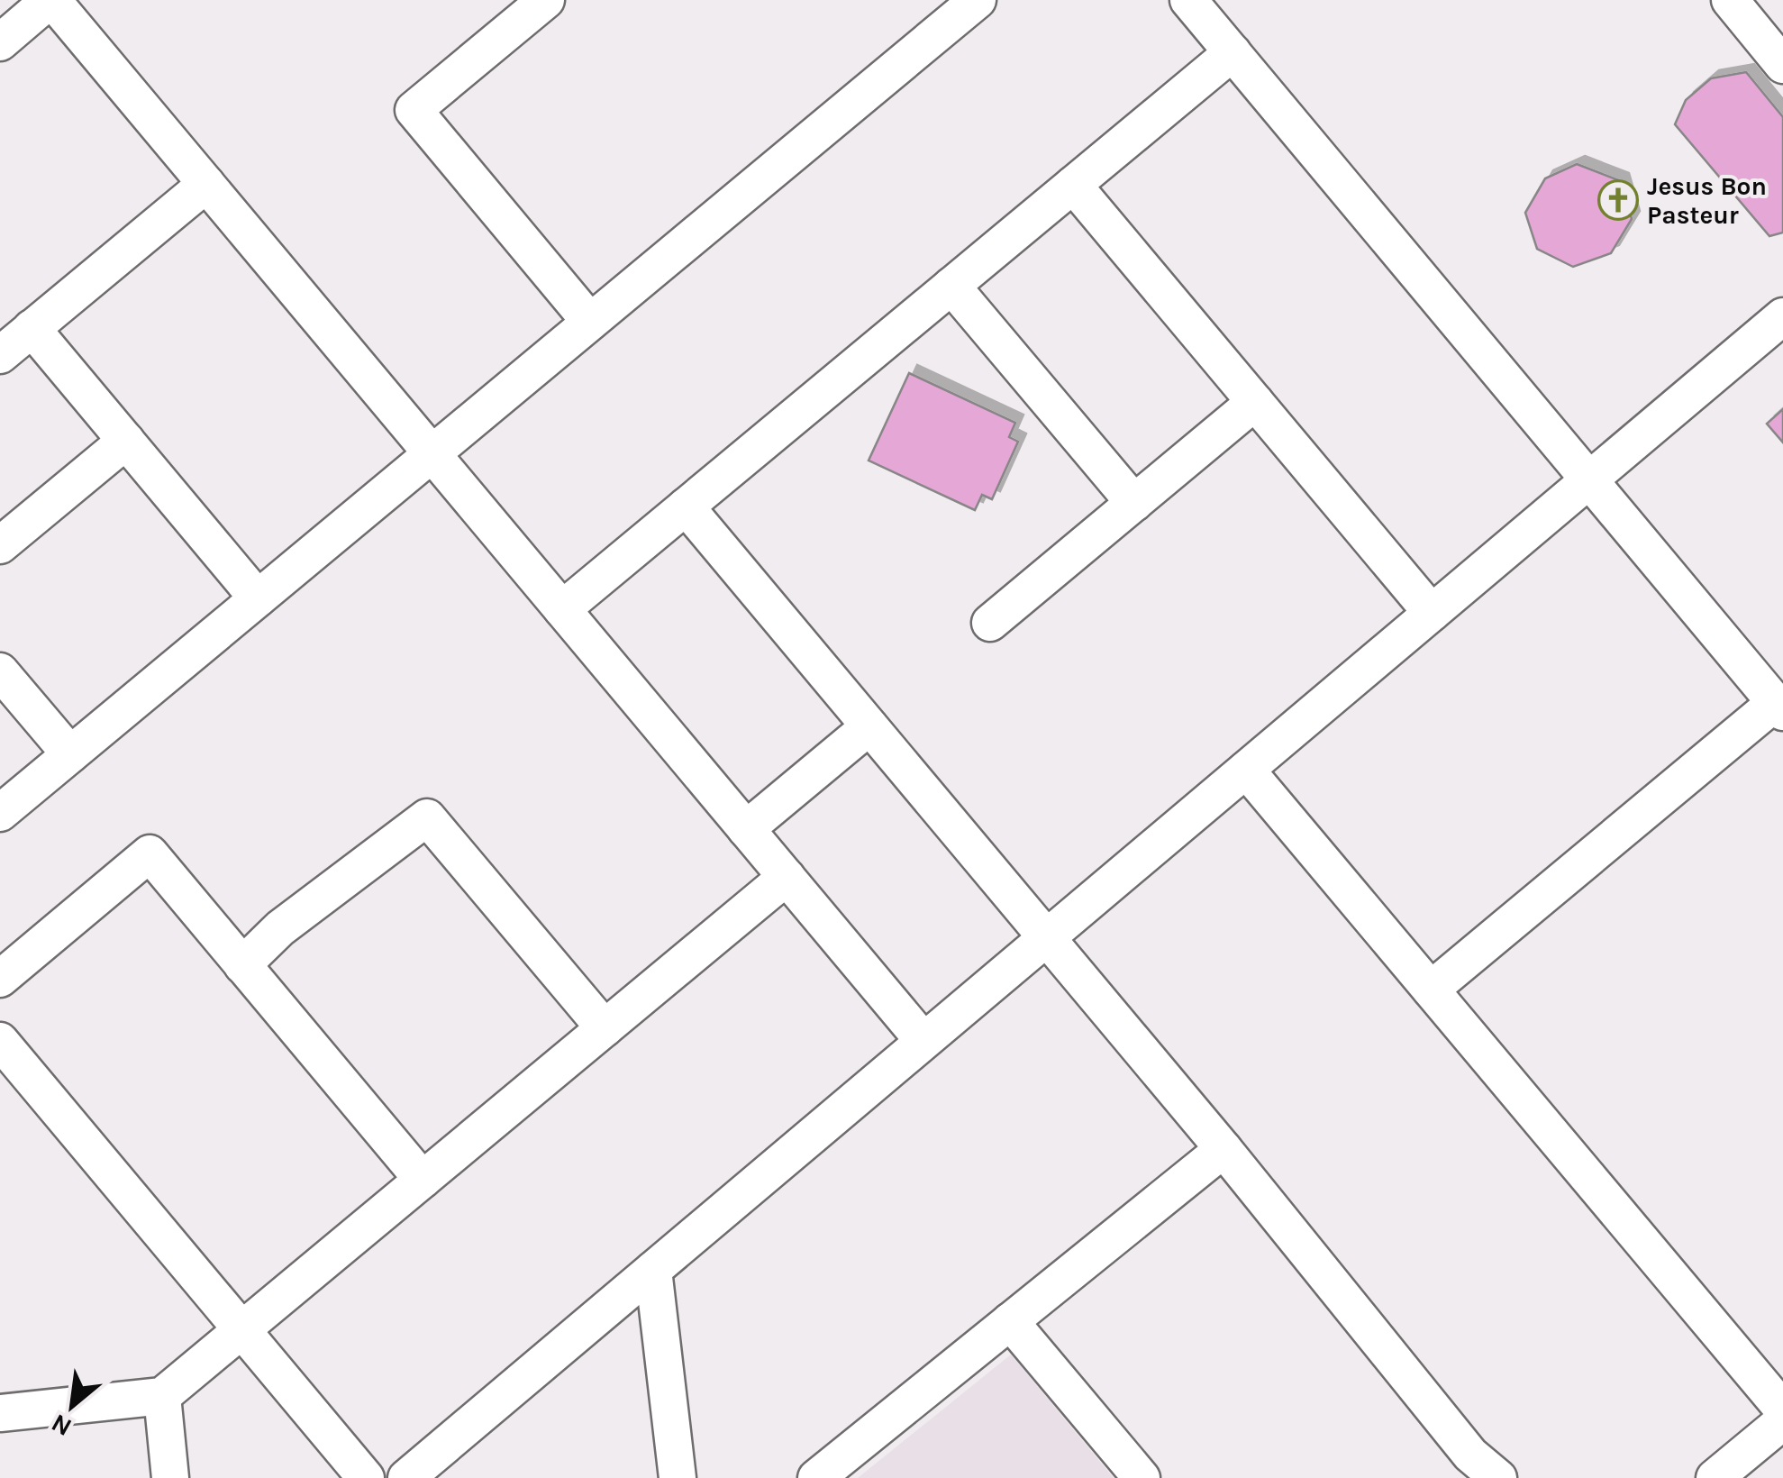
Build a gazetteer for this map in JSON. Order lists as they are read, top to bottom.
{
  "places": {
    "church": ["Jesus Bon Pasteur"]
  },
  "north": "bottom left"
}
